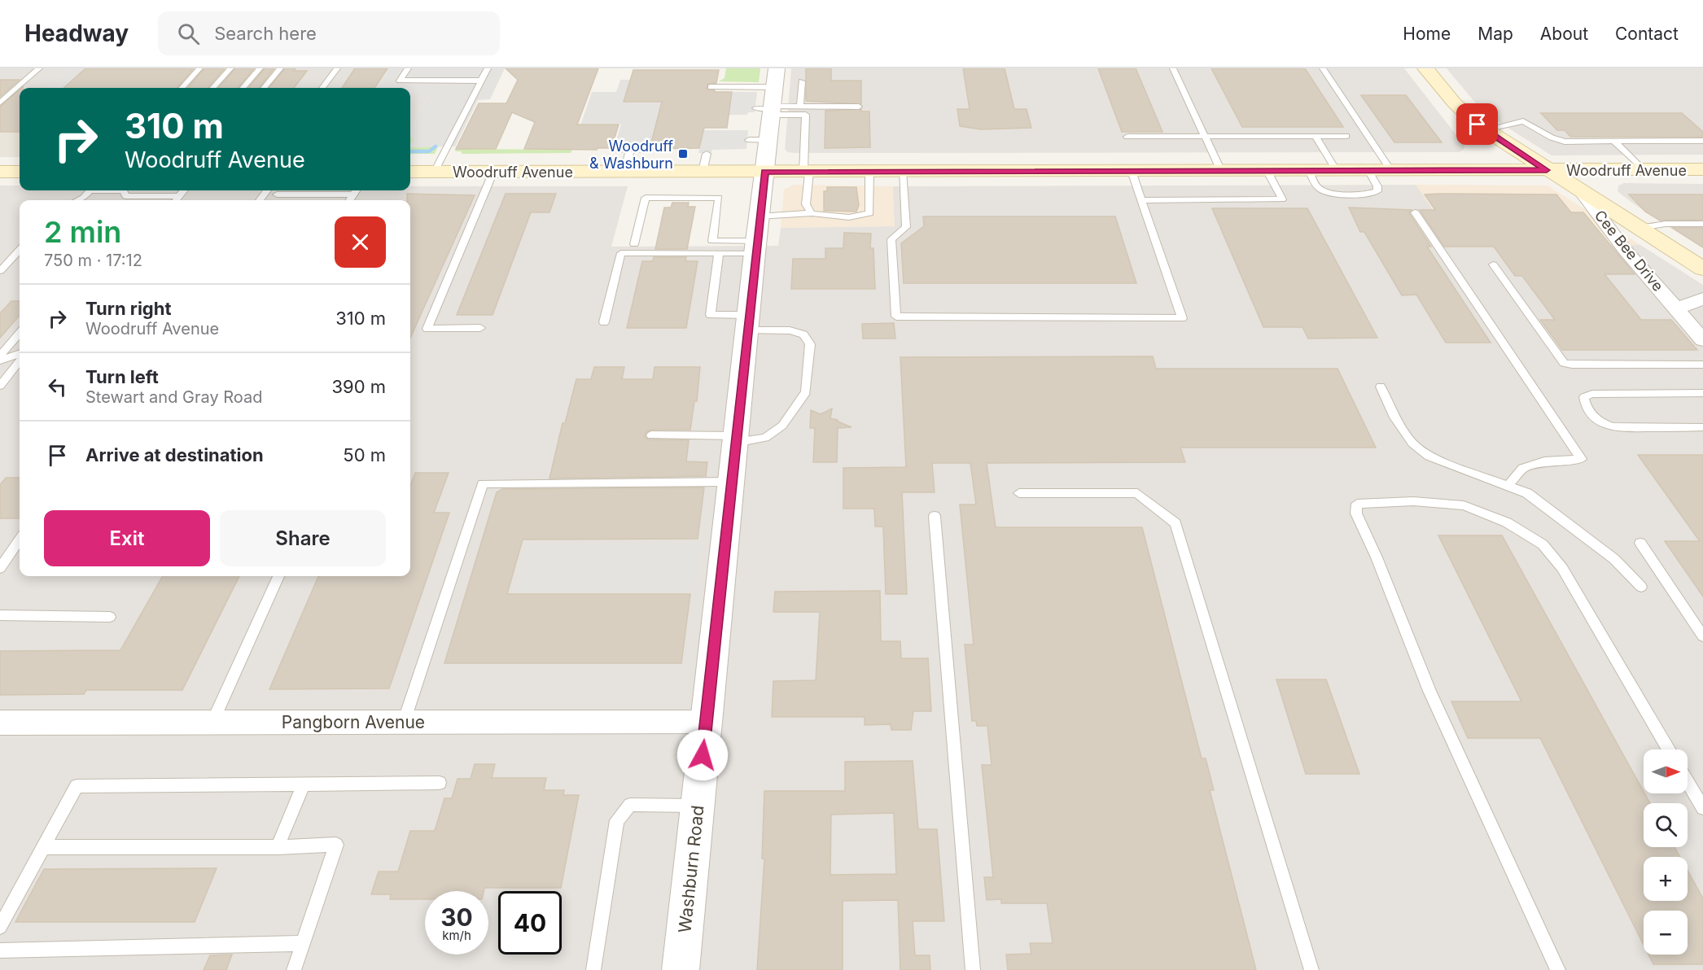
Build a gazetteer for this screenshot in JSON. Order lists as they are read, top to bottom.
{
  "streets": {
    "main road": ["Woodruff Avenue"],
    "street": ["Cee Bee Drive", "Pangborn Avenue", "Washburn Road"]
  },
  "crossings": [
    ["Woodruff Avenue", "Washburn Road"],
    ["Pangborn Avenue", "Washburn Road"]
  ],
  "places": {
    "transit": ["Woodruff & Washburn"]
  },
  "north": "right",
  "page": {
    "header": "Headway",
    "search": "Search here",
    "nav": [
      "Home",
      "Map",
      "About",
      "Contact"
    ],
    "turn": ["310 m", "Woodruff Avenue"],
    "heading": ["2 min", "750 m · 17:12"],
    "list": [
      {
        "name": "Turn right",
        "note": "Woodruff Avenue",
        "value": "310 m"
      },
      {
        "name": "Turn left",
        "note": "Stewart and Gray Road",
        "value": "390 m"
      },
      {
        "name": "Arrive at destination",
        "value": "50 m"
      }
    ],
    "buttons": ["Exit", "Share"],
    "map_buttons": ["+", "−"],
    "speed": "30 km/h",
    "limit": "40"
  }
}
